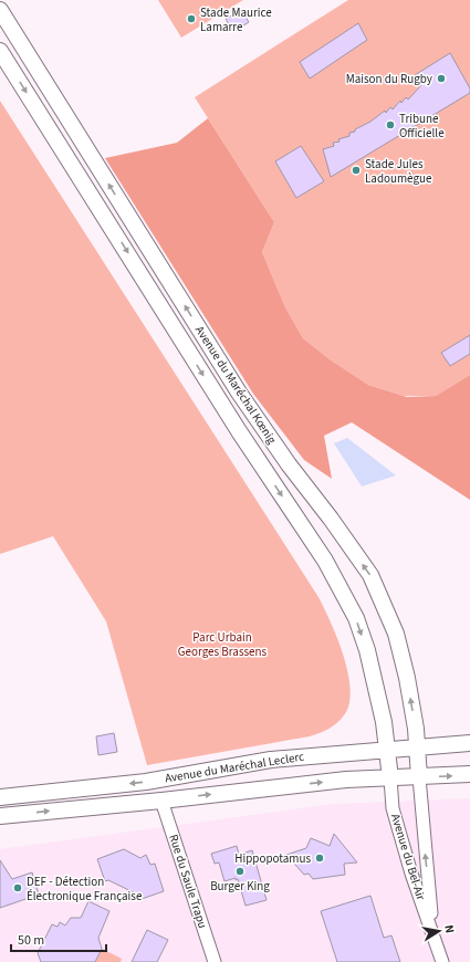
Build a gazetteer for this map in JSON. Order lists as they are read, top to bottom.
{
  "streets": {
    "main road": ["Avenue du Maréchal Kœnig", "Avenue du Maréchal Leclerc"],
    "street": ["Avenue du Bel-Air", "Rue du Saule Trapu"]
  },
  "crossings": [
    ["Avenue du Maréchal Kœnig", "Avenue du Maréchal Leclerc"],
    ["Avenue du Maréchal Kœnig", "Avenue du Bel-Air"],
    ["Avenue du Maréchal Leclerc", "Avenue du Bel-Air"],
    ["Avenue du Maréchal Leclerc", "Rue du Saule Trapu"]
  ],
  "parks": ["Parc Urbain Georges Brassens"],
  "places": [
    "Stade Maurice Lamarre",
    "Maison du Rugby",
    "Tribune Officielle",
    "Stade Jules Ladoumègue",
    "Hippopotamus",
    "Burger King",
    "DEF - Détection Électronique Française"
  ],
  "scale_bar": "50 m",
  "north": "right"
}
